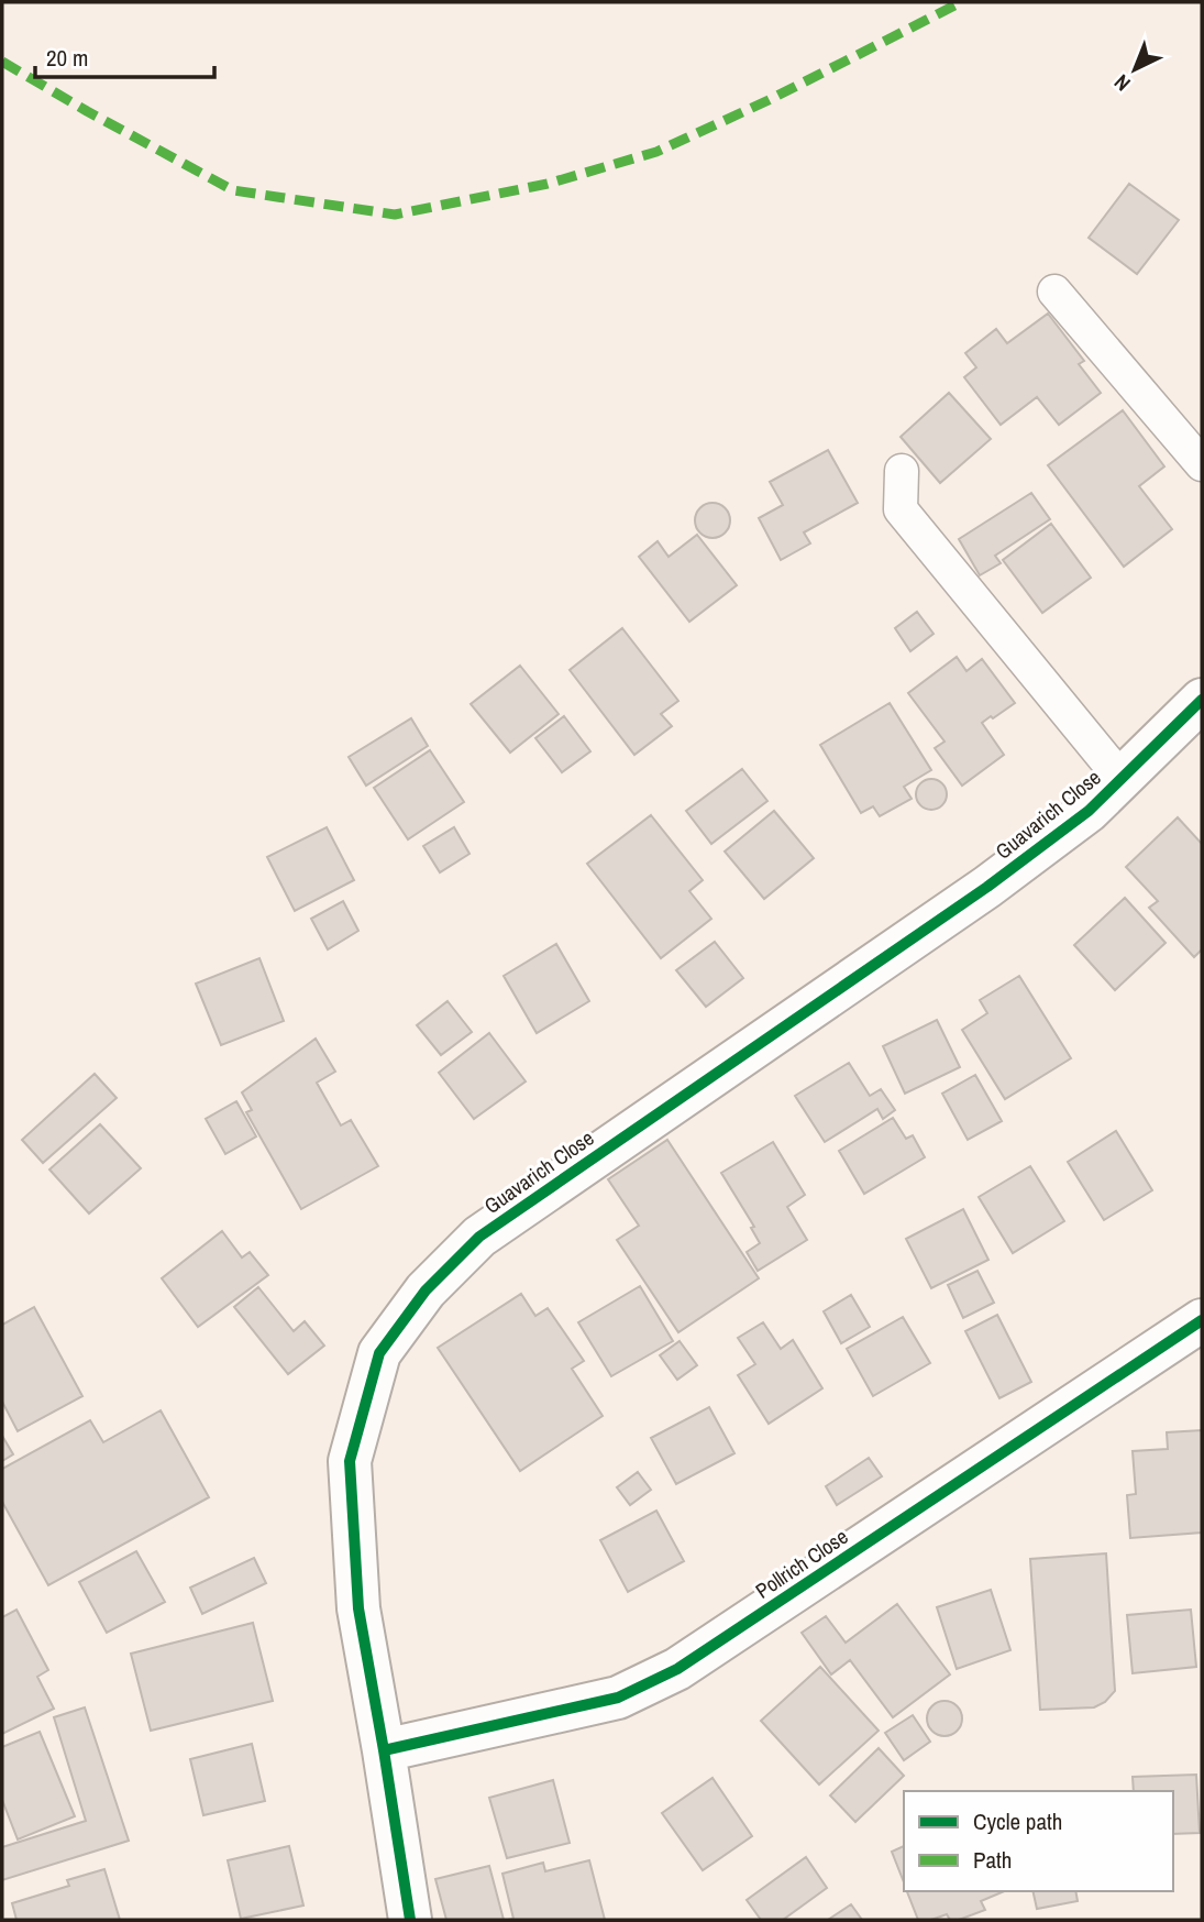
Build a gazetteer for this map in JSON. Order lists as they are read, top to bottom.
{
  "streets": {
    "street": ["Guavarich Close", "Pollrich Close"]
  },
  "crossings": [
    ["Guavarich Close", "Pollrich Close"]
  ],
  "legend": ["Cycle path", "Path"],
  "scale_bar": "20 m",
  "north": "bottom left"
}
